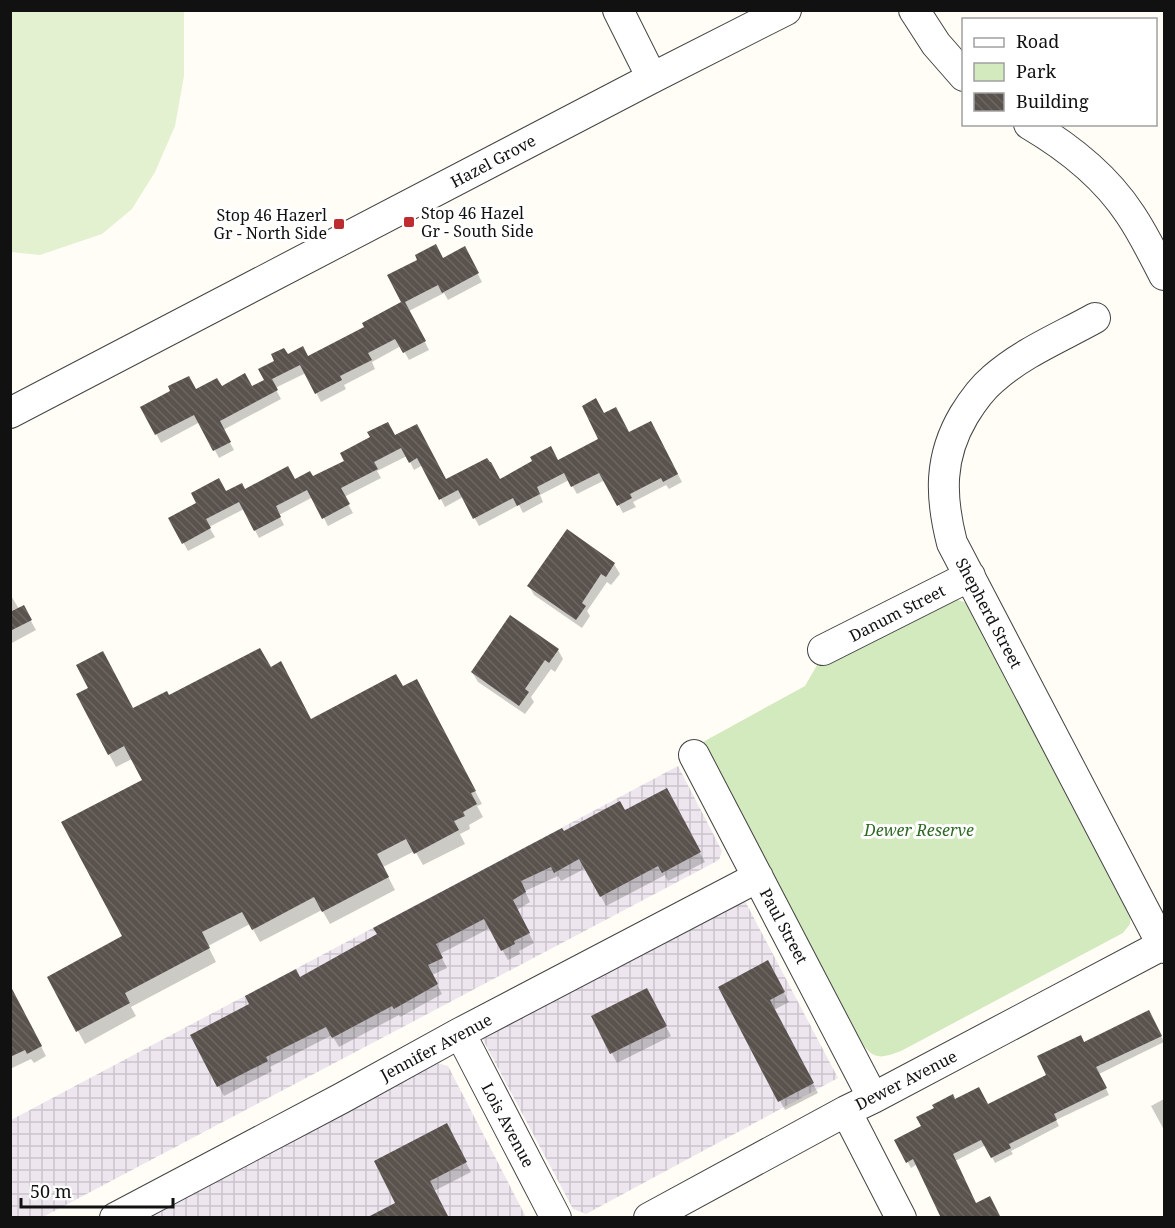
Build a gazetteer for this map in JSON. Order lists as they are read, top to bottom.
{
  "streets": {
    "street": [
      "Hazel Grove",
      "Danum Street",
      "Shepherd Street",
      "Paul Street",
      "Jennifer Avenue",
      "Dewer Avenue",
      "Lois Avenue"
    ]
  },
  "crossings": [
    ["Danum Street", "Shepherd Street"],
    ["Shepherd Street", "Dewer Avenue"],
    ["Paul Street", "Jennifer Avenue"],
    ["Paul Street", "Dewer Avenue"],
    ["Jennifer Avenue", "Lois Avenue"]
  ],
  "parks": ["Dewer Reserve"],
  "places": {
    "transit": ["Stop 46 Hazel Gr - South Side", "Stop 46 Hazerl Gr - North Side"]
  },
  "legend": ["Road", "Park", "Building"],
  "scale_bar": "50 m"
}
